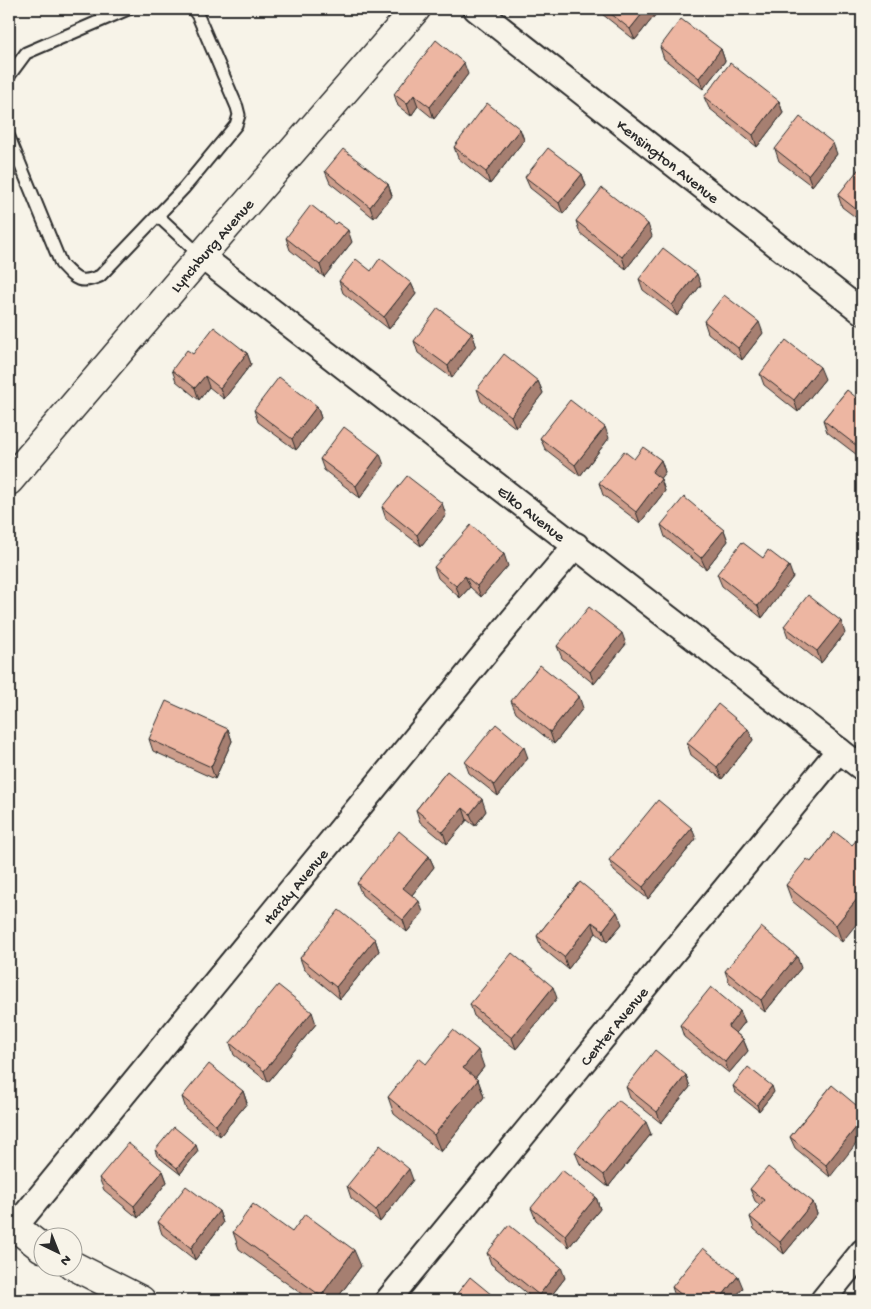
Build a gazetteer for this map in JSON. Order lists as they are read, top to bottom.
{
  "streets": {
    "street": [
      "Kensington Avenue",
      "Lynchburg Avenue",
      "Elko Avenue",
      "Hardy Avenue",
      "Center Avenue"
    ]
  },
  "crossings": [
    ["Lynchburg Avenue", "Elko Avenue"],
    ["Elko Avenue", "Hardy Avenue"],
    ["Elko Avenue", "Center Avenue"]
  ],
  "north": "bottom right"
}
